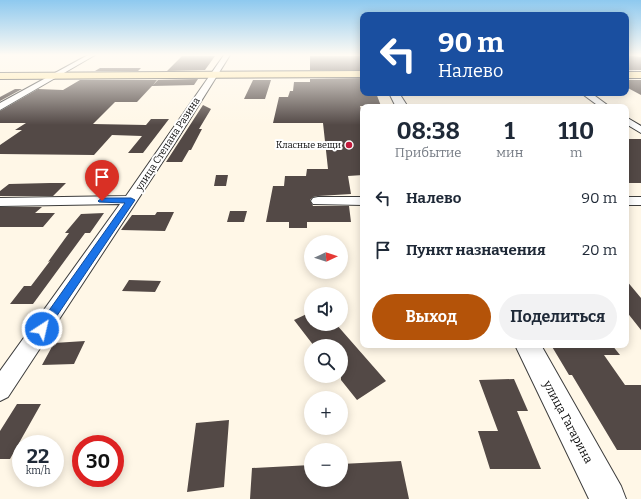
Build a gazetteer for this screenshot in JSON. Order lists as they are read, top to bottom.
{
  "streets": {
    "street": ["улица Степана Разина", "улица Гагарина"]
  },
  "places": ["Класные вещи"],
  "north": "right",
  "page": {
    "turn": ["90 m", "Налево"],
    "eta": [
      "08:38",
      "Прибытие",
      "1",
      "мин",
      "110",
      "m"
    ],
    "list": [
      {
        "name": "Налево",
        "value": "90 m"
      },
      {
        "name": "Пункт назначения",
        "value": "20 m"
      }
    ],
    "map_buttons": ["+", "−"],
    "buttons": ["Выход", "Поделиться"],
    "speed": "22 km/h",
    "limit": "30"
  }
}
